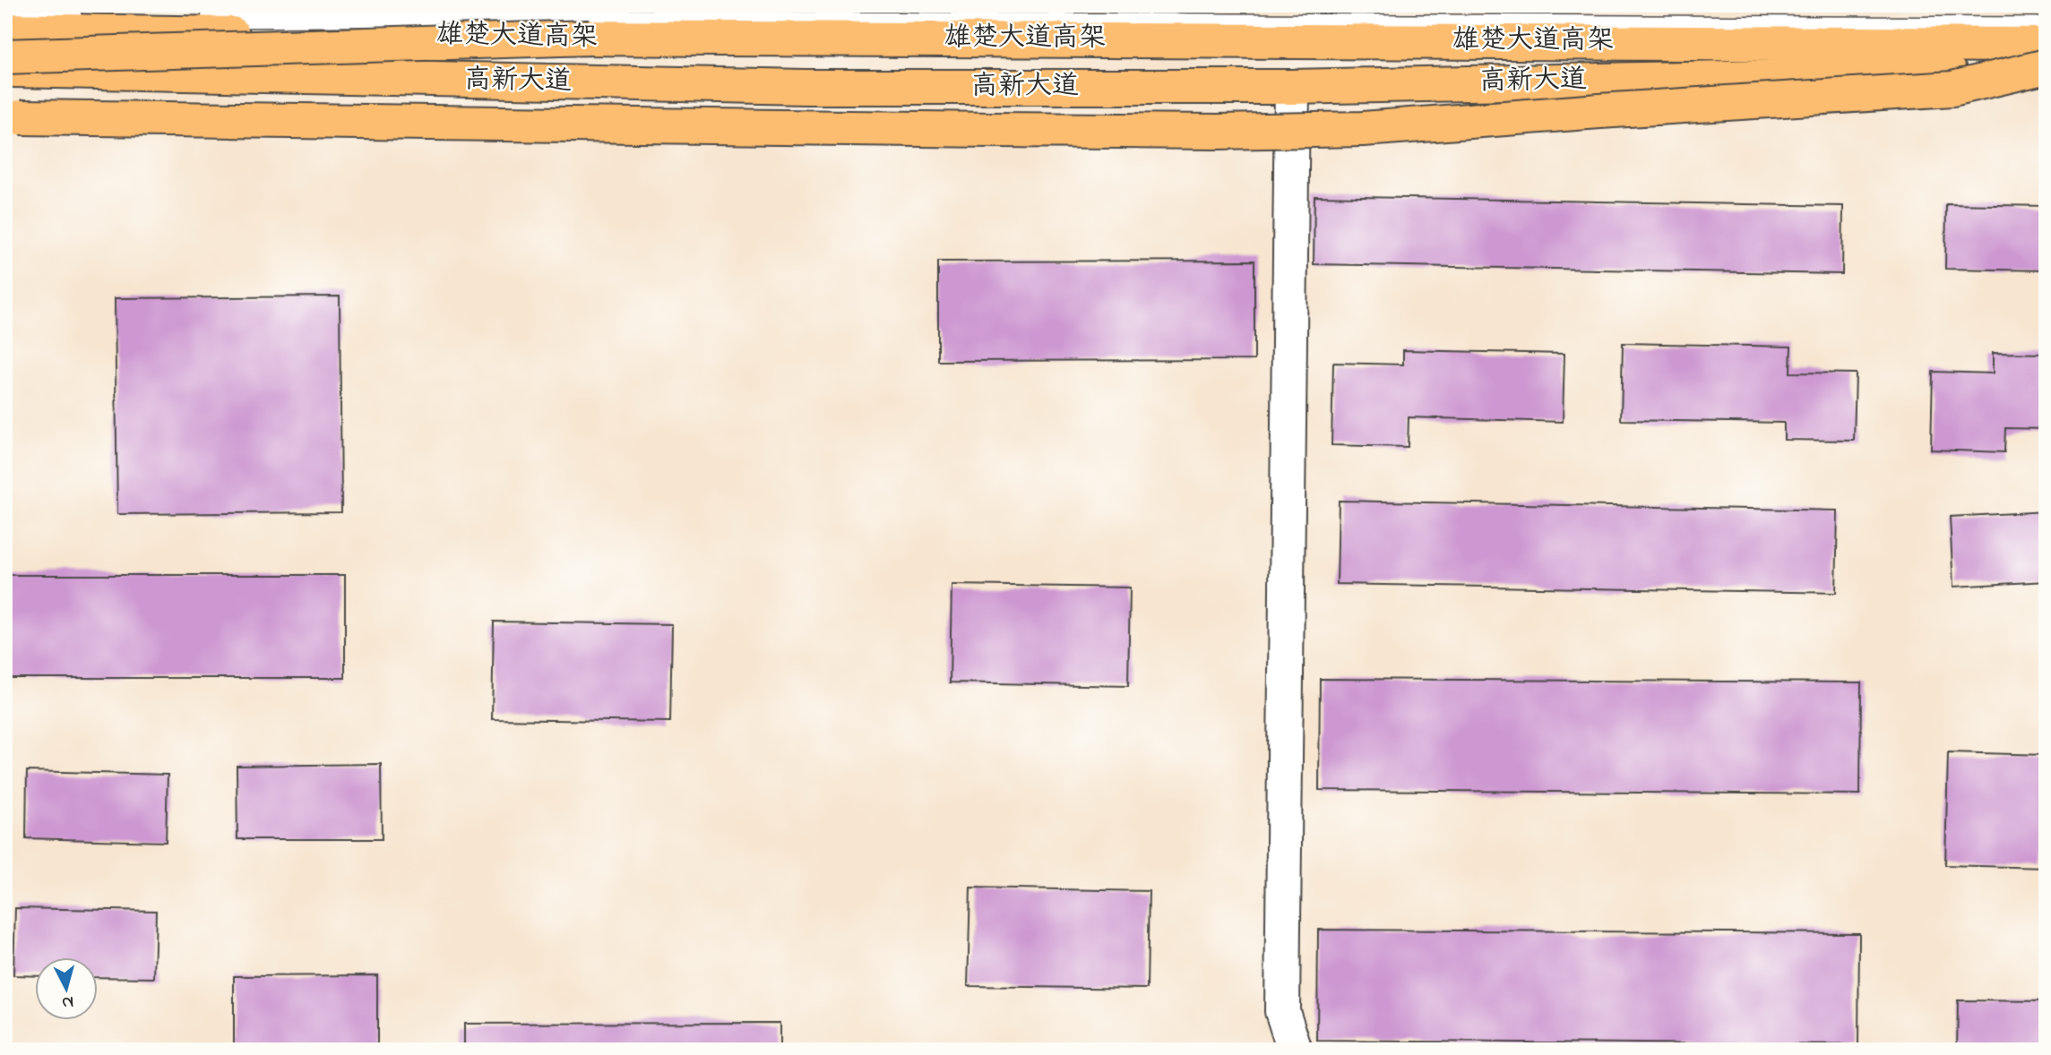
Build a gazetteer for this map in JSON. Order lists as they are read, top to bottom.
{
  "streets": {
    "main road": ["雄楚大道高架", "高新大道"]
  },
  "north": "bottom"
}
